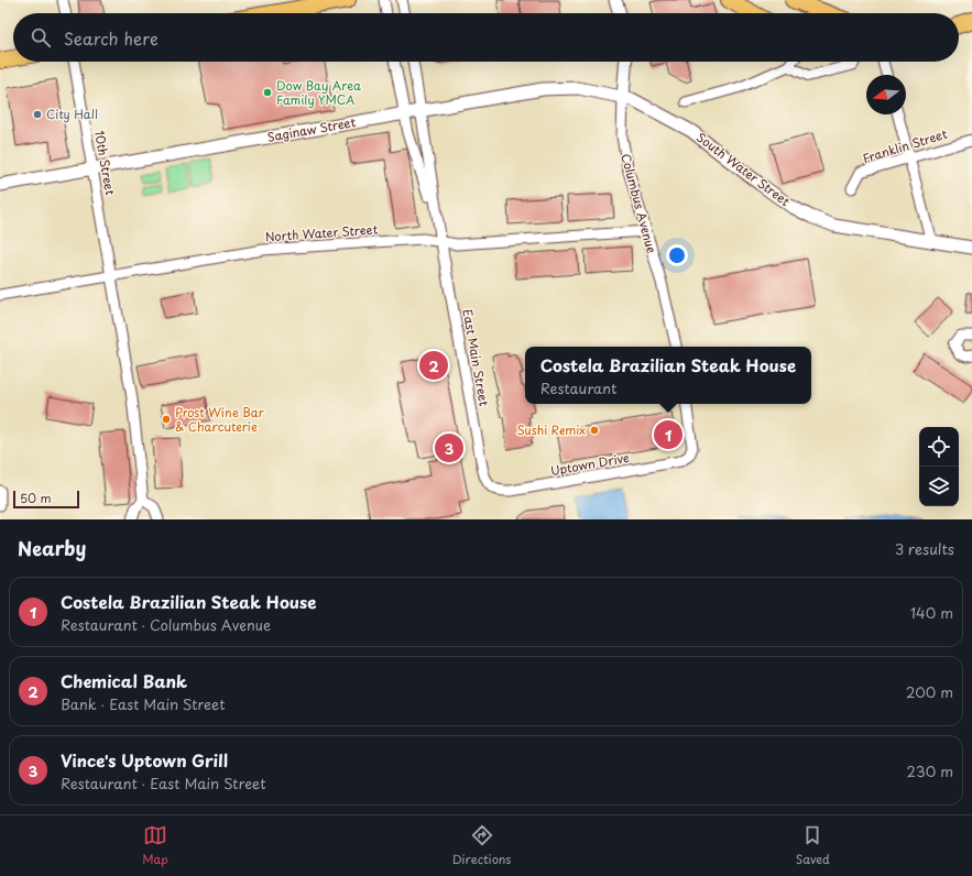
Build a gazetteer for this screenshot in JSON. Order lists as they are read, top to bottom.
{
  "streets": {
    "street": [
      "Saginaw Street",
      "Franklin Street",
      "10th Street",
      "South Water Street",
      "Columbus Avenue",
      "North Water Street",
      "East Main Street",
      "Uptown Drive"
    ]
  },
  "crossings": [
    ["Saginaw Street", "10th Street"],
    ["Saginaw Street", "South Water Street"],
    ["Saginaw Street", "Columbus Avenue"],
    ["Saginaw Street", "East Main Street"],
    ["10th Street", "North Water Street"],
    ["South Water Street", "Columbus Avenue"],
    ["Columbus Avenue", "North Water Street"],
    ["North Water Street", "East Main Street"],
    ["East Main Street", "Uptown Drive"]
  ],
  "places": [
    "Dow Bay Area Family YMCA",
    "City Hall",
    "Prost Wine Bar & Charcuterie",
    "Sushi Remix"
  ],
  "scale_bar": "50 m",
  "north": "left",
  "page": {
    "search": "Search here",
    "popup": ["Costela Brazilian Steak House", "Restaurant"],
    "pins": ["2", "1", "3"],
    "scale": "50 m",
    "heading": ["Nearby", "3 results"],
    "list": [
      {
        "mark": "1",
        "name": "Costela Brazilian Steak House",
        "note": "Restaurant · Columbus Avenue",
        "value": "140 m"
      },
      {
        "mark": "2",
        "name": "Chemical Bank",
        "note": "Bank · East Main Street",
        "value": "200 m"
      },
      {
        "mark": "3",
        "name": "Vince's Uptown Grill",
        "note": "Restaurant · East Main Street",
        "value": "230 m"
      }
    ],
    "nav": ["Map", "Directions", "Saved"]
  }
}
